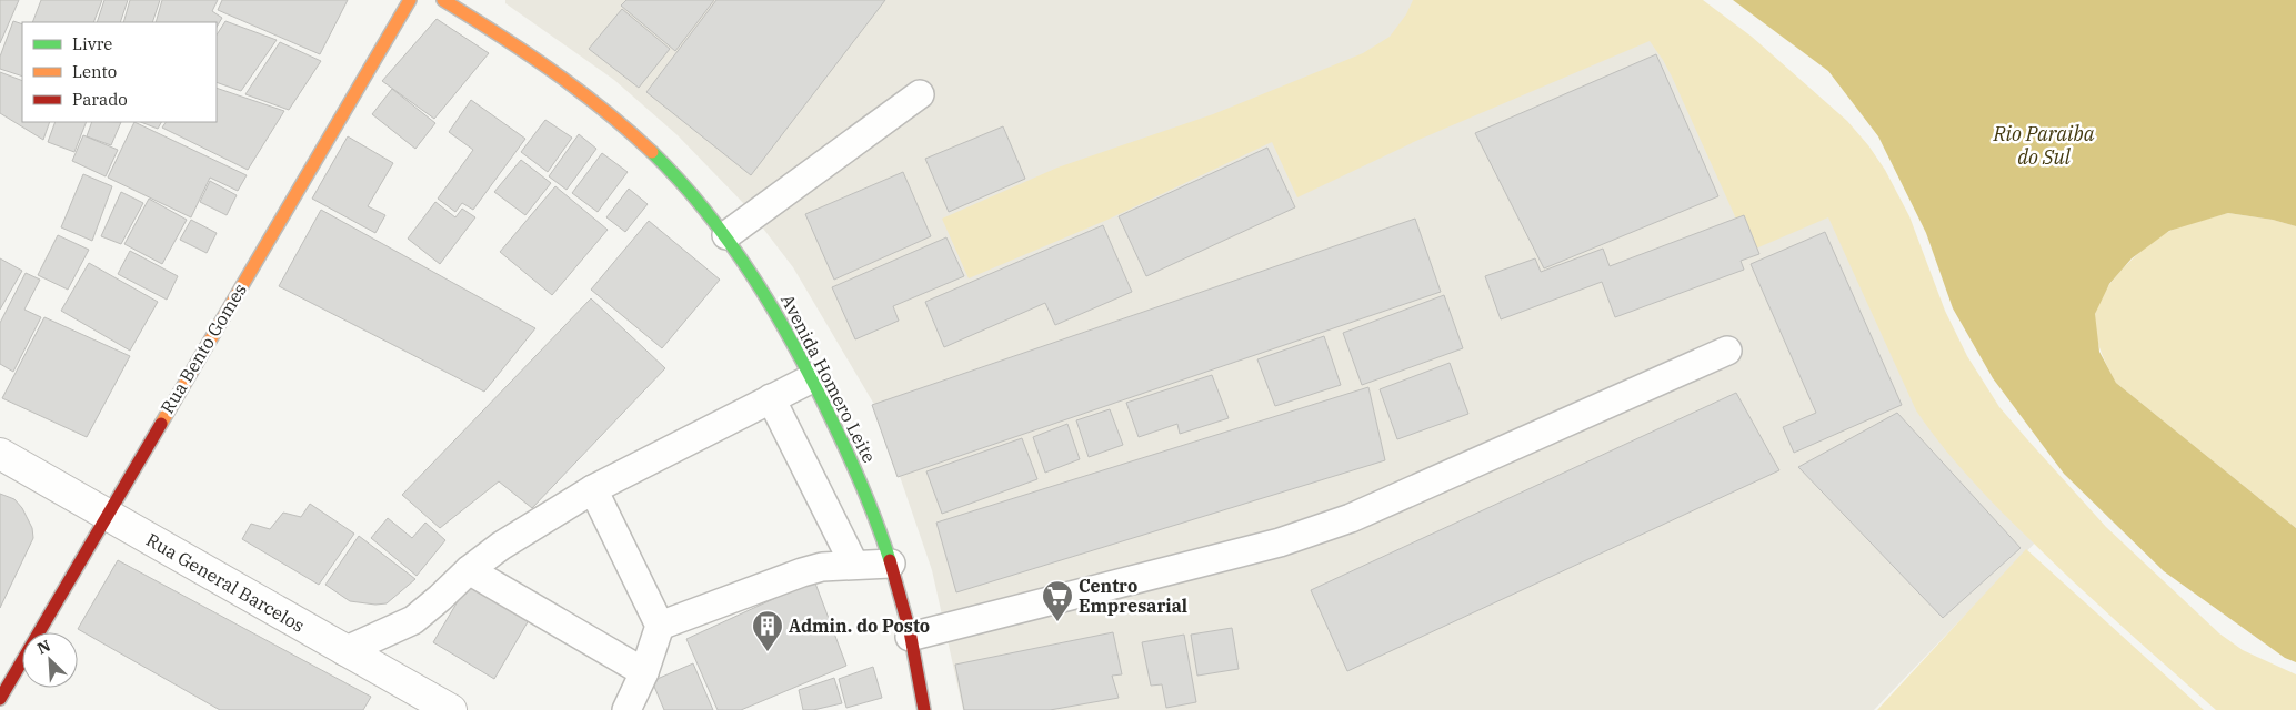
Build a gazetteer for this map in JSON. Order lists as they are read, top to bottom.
{
  "streets": {
    "street": ["Rua Bento Gomes", "Avenida Homero Leite", "Rua General Barcelos"]
  },
  "crossings": [
    ["Rua Bento Gomes", "Rua General Barcelos"]
  ],
  "water": ["Rio Paraiba do Sul"],
  "places": {
    "supermarket": ["Centro Empresarial"],
    "building": ["Admin. do Posto"]
  },
  "legend": ["Livre", "Lento", "Parado"],
  "north": "top left"
}
